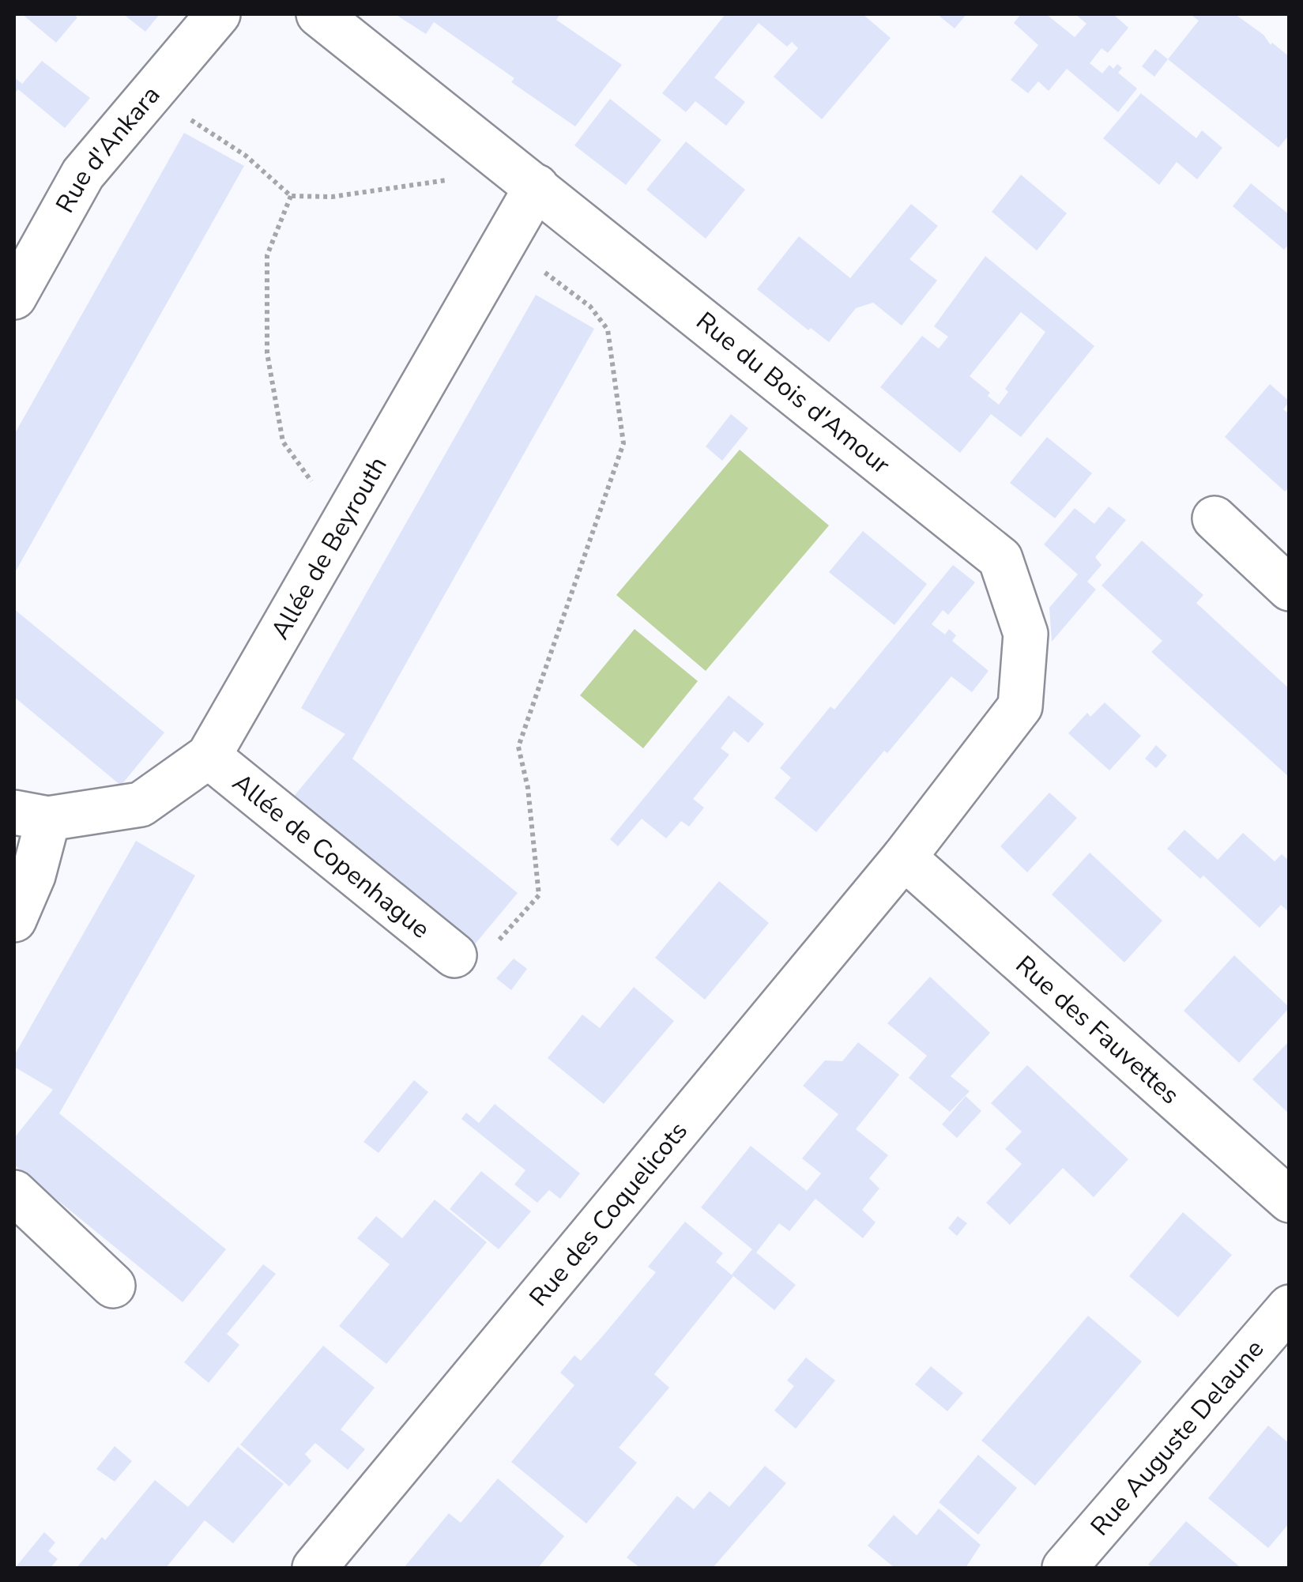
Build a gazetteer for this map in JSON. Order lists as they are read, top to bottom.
{
  "streets": {
    "street": [
      "Rue d'Ankara",
      "Rue du Bois d'Amour",
      "Allée de Beyrouth",
      "Allée de Copenhague",
      "Rue des Fauvettes",
      "Rue des Coquelicots",
      "Rue Auguste Delaune"
    ]
  },
  "crossings": [
    ["Rue du Bois d'Amour", "Allée de Beyrouth"],
    ["Rue du Bois d'Amour", "Rue des Fauvettes"],
    ["Rue du Bois d'Amour", "Rue des Coquelicots"],
    ["Allée de Beyrouth", "Allée de Copenhague"],
    ["Rue des Fauvettes", "Rue des Coquelicots"]
  ]
}
